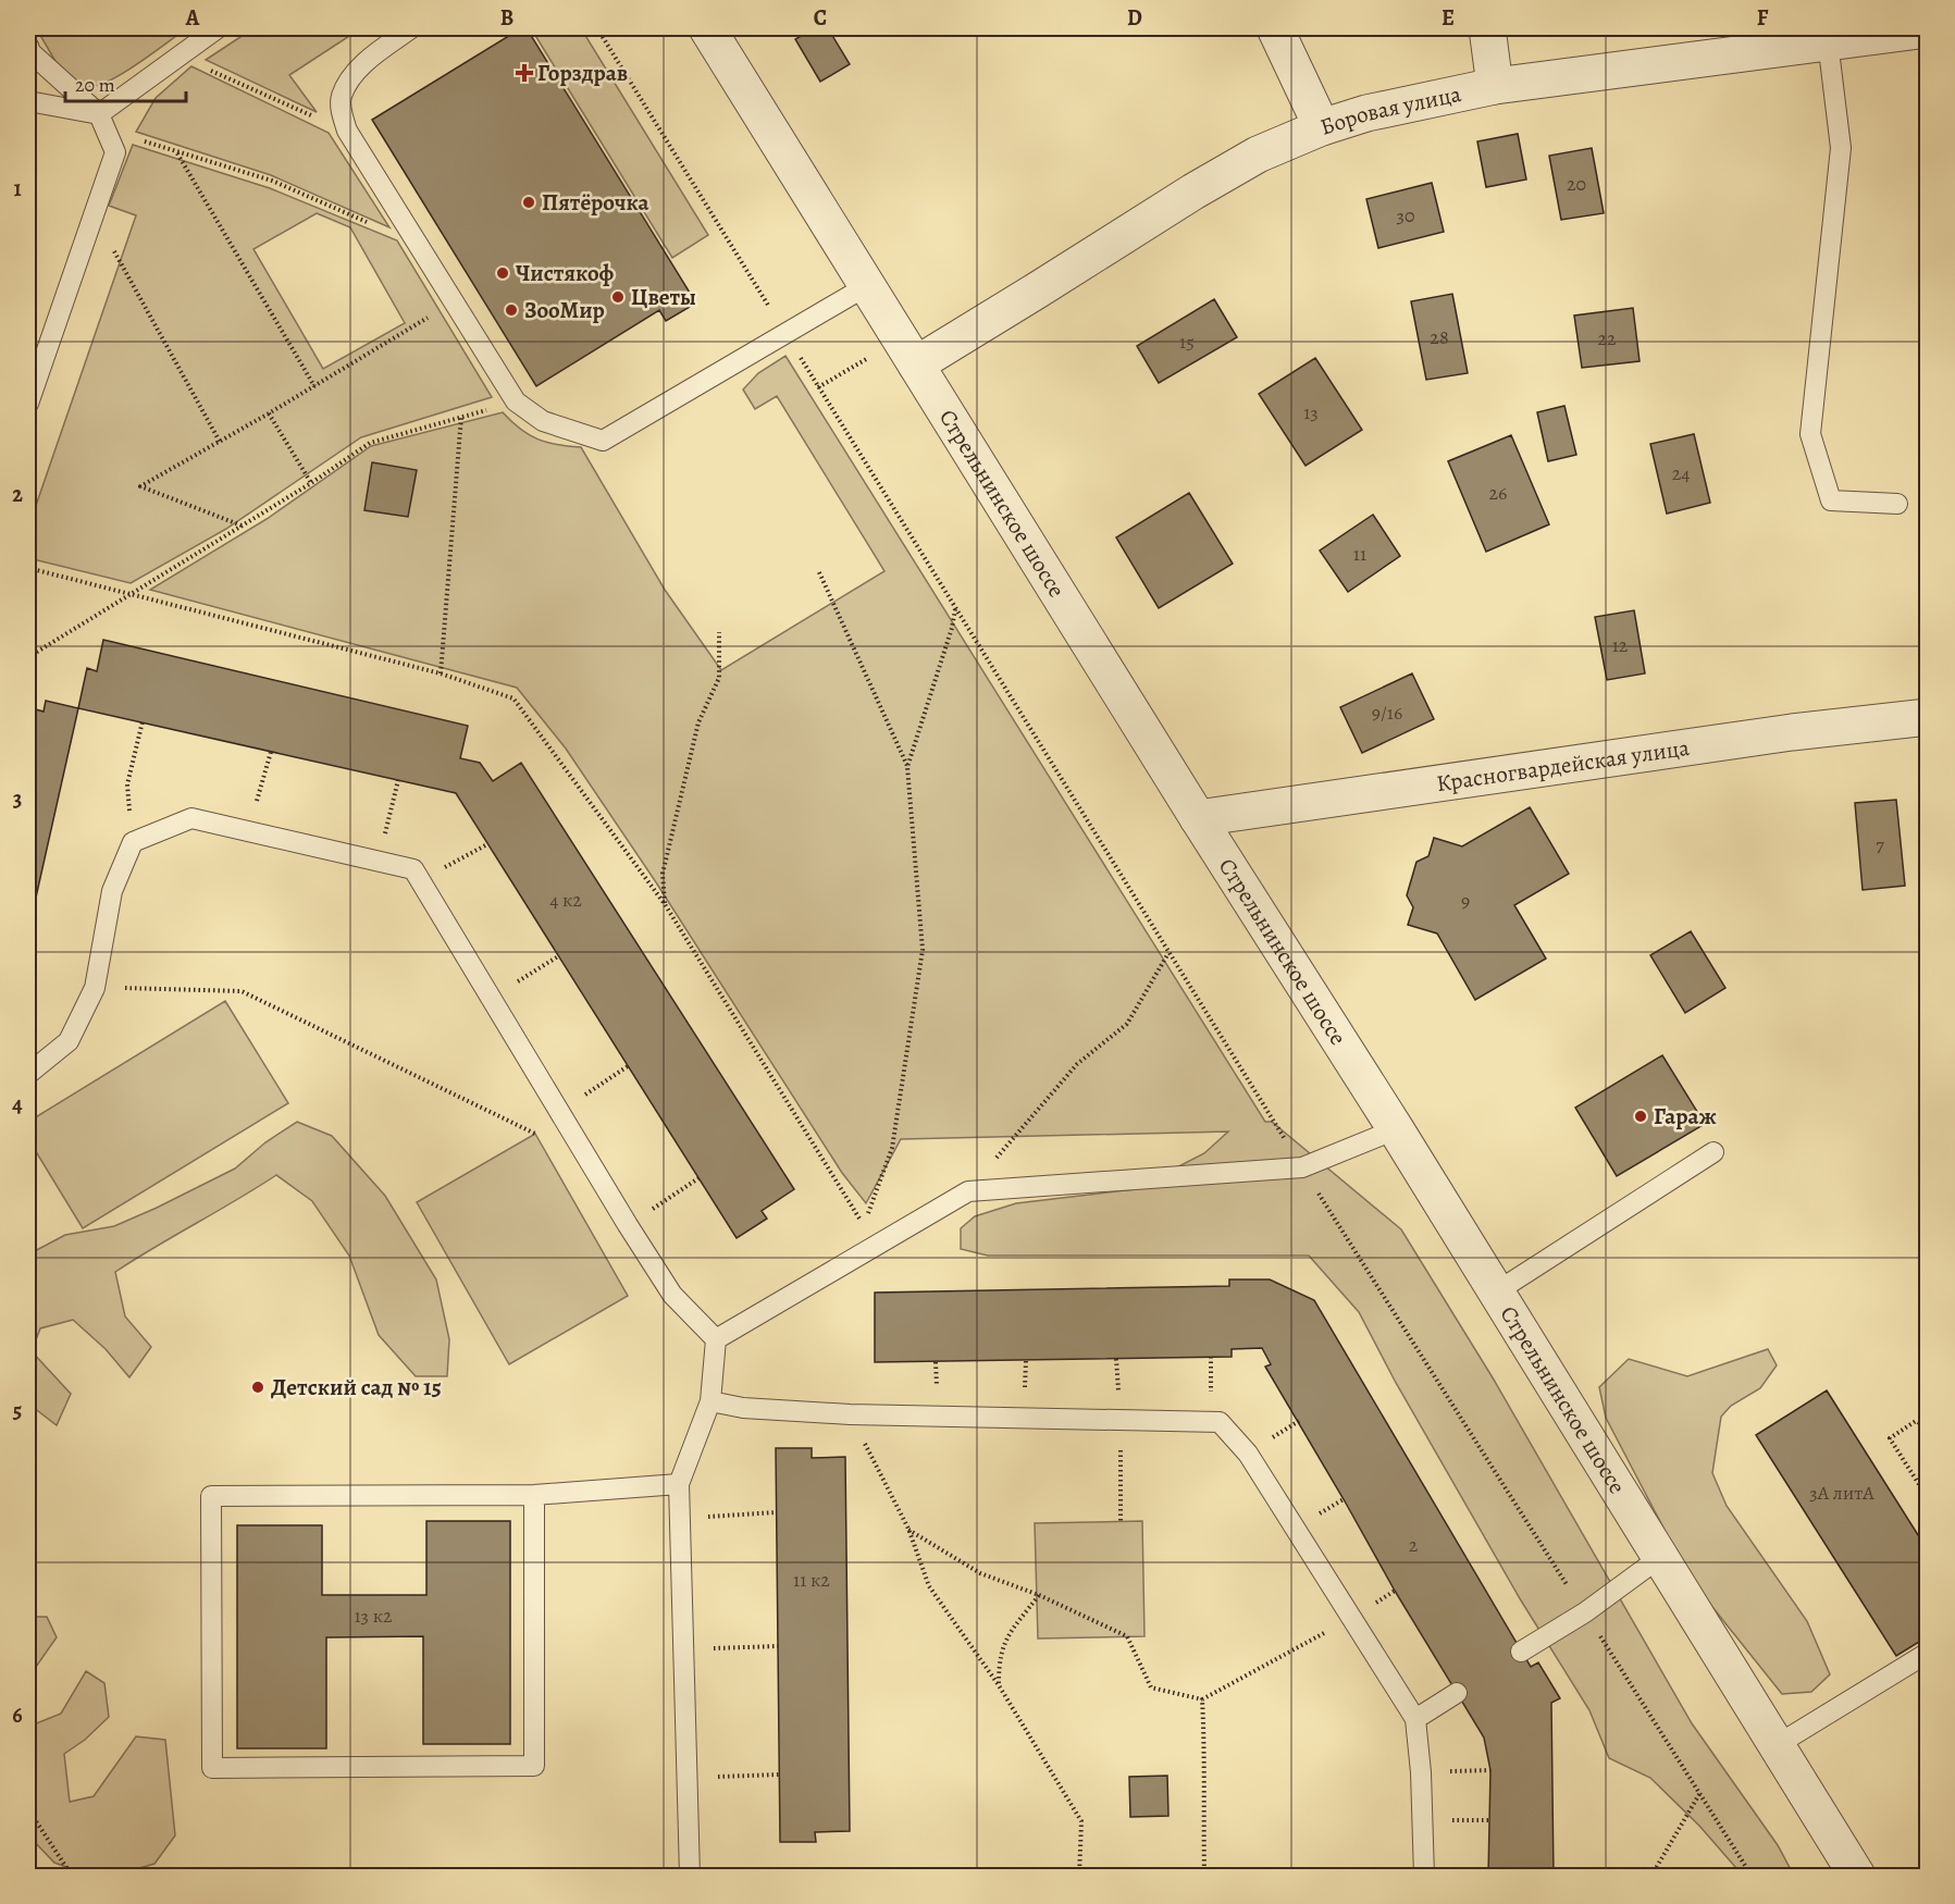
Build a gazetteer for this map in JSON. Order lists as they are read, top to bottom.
{
  "streets": {
    "street": ["Боровая улица", "Стрельнинское шоссе", "Красногвардейская улица"]
  },
  "crossings": [
    ["Боровая улица", "Стрельнинское шоссе"],
    ["Стрельнинское шоссе", "Красногвардейская улица"]
  ],
  "places": {
    "health": ["Горздрав"],
    "other": [
      "Пятёрочка",
      "Чистякоф",
      "Цветы",
      "ЗооМир",
      "Гараж",
      "Детский сад № 15"
    ]
  },
  "house_numbers": [
    "20",
    "30",
    "28",
    "22",
    "15",
    "13",
    "24",
    "26",
    "11",
    "12",
    "9/16",
    "7",
    "4 к2",
    "9",
    "3А литА",
    "2",
    "11 к2",
    "13 к2"
  ],
  "scale_bar": "20 m",
  "grid": {
    "columns": [
      "A",
      "B",
      "C",
      "D",
      "E",
      "F"
    ],
    "rows": [
      "1",
      "2",
      "3",
      "4",
      "5",
      "6"
    ]
  }
}
